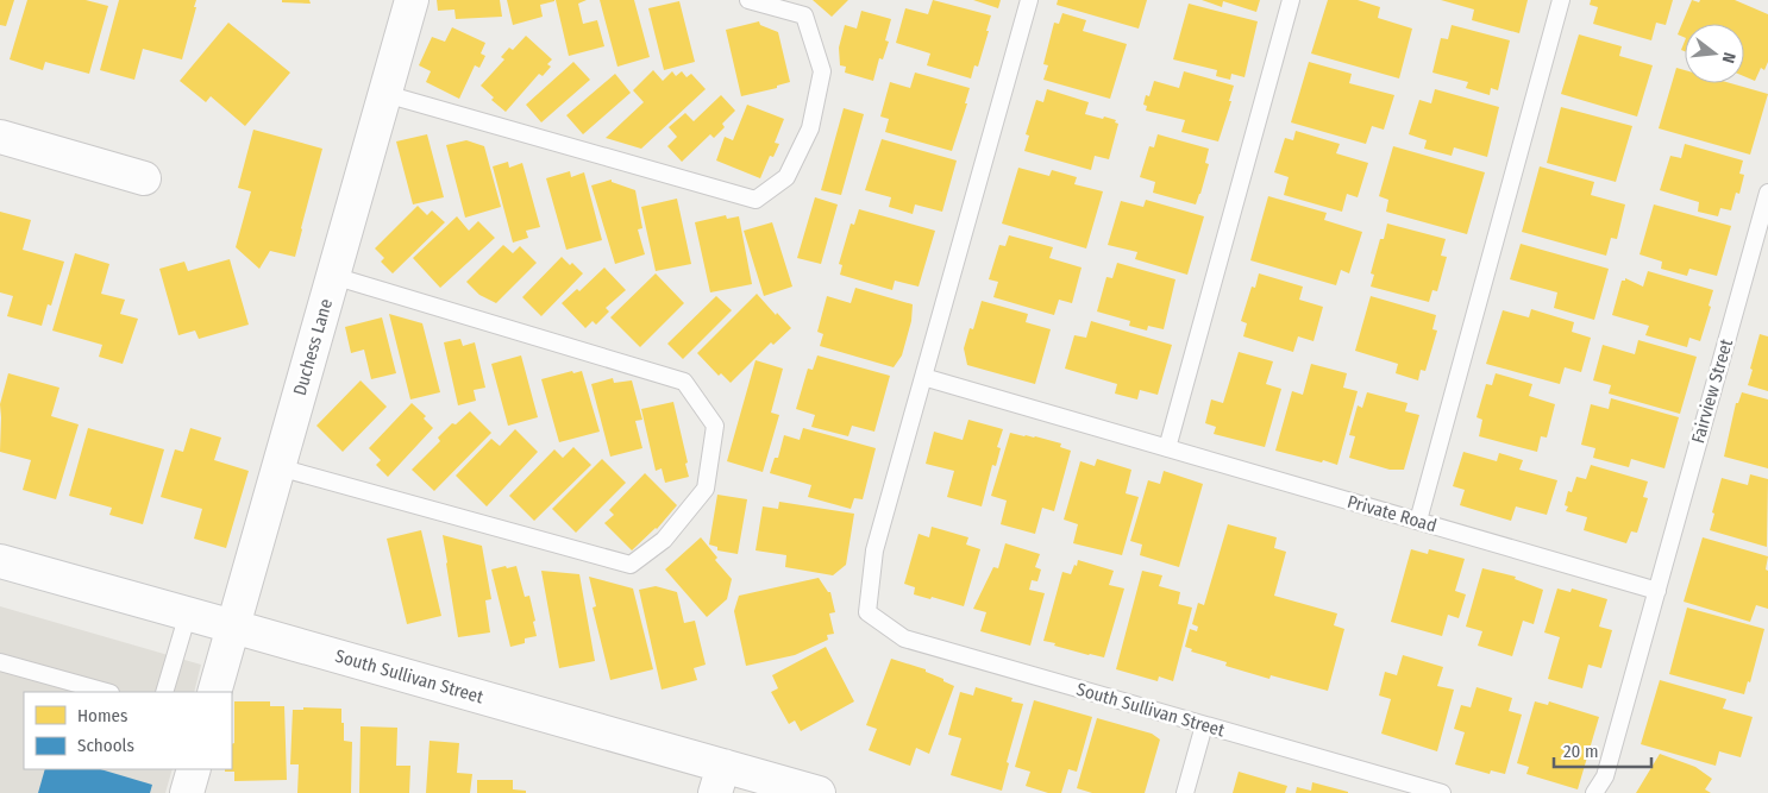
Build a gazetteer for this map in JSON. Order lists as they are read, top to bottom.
{
  "streets": {
    "street": ["Duchess Lane", "South Sullivan Street"],
    "lane": ["Fairview Street", "Private Road"]
  },
  "crossings": [
    ["Duchess Lane", "South Sullivan Street"],
    ["Fairview Street", "Private Road"],
    ["Private Road", "South Sullivan Street"]
  ],
  "legend": ["Homes", "Schools"],
  "scale_bar": "20 m",
  "north": "right"
}
